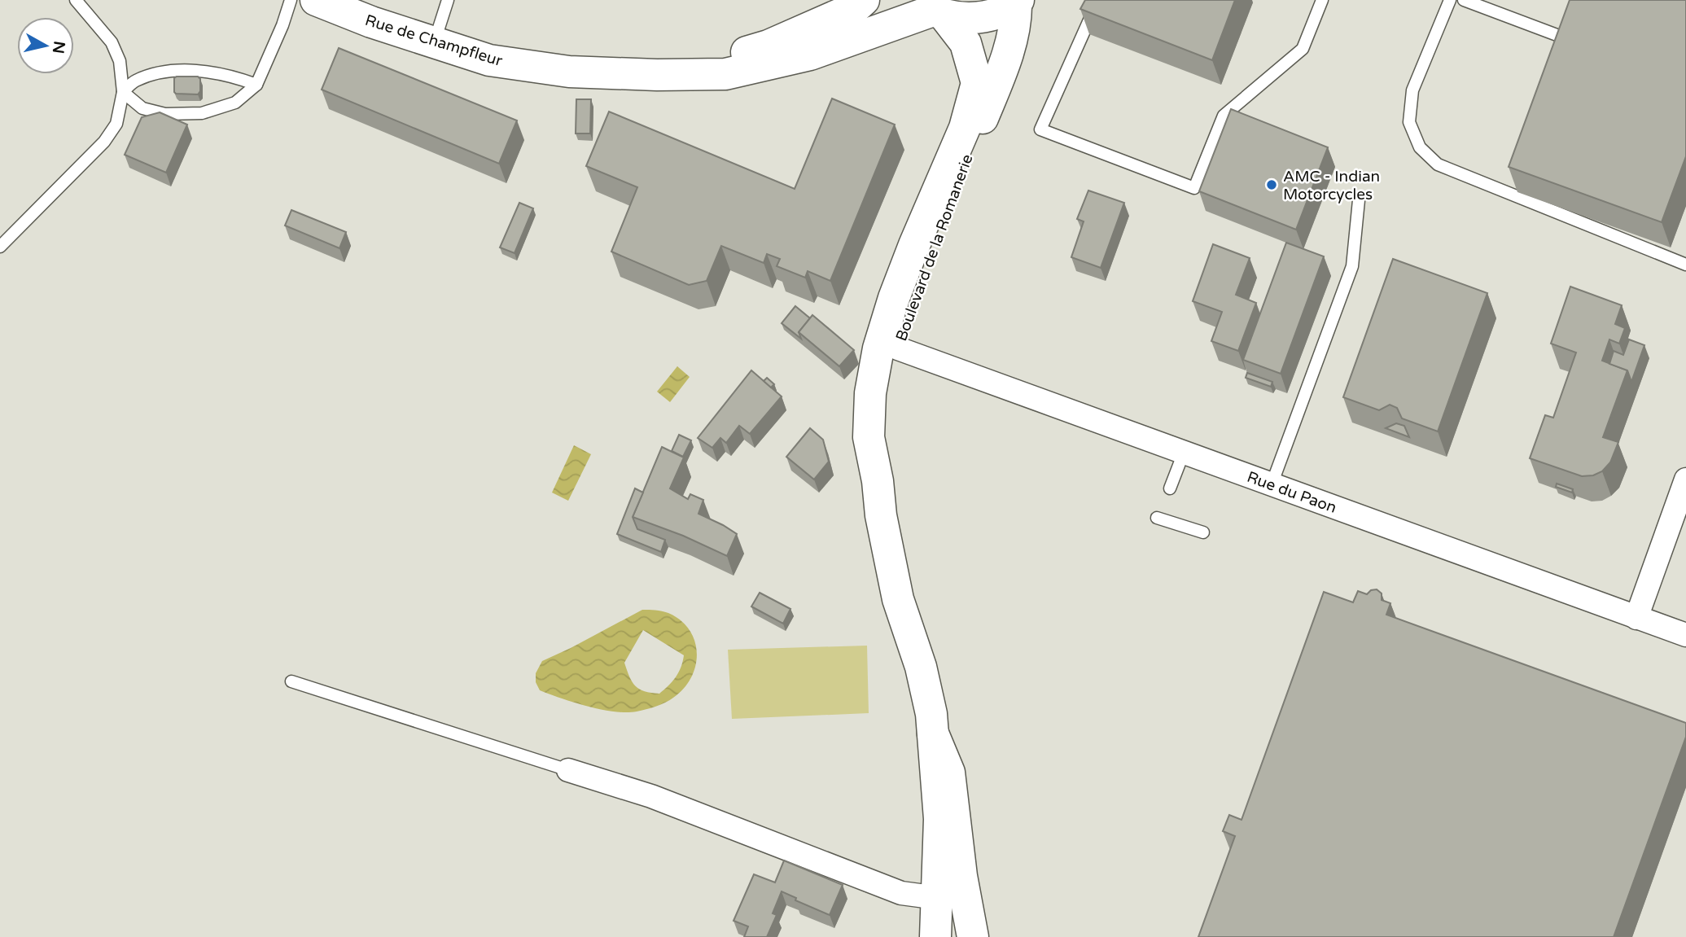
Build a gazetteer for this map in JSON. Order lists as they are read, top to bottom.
{
  "streets": {
    "main road": ["Rue de Champfleur", "Boulevard de la Romanerie"],
    "street": ["Rue du Paon"]
  },
  "crossings": [
    ["Rue de Champfleur", "Boulevard de la Romanerie"],
    ["Boulevard de la Romanerie", "Rue du Paon"]
  ],
  "places": ["AMC - Indian Motorcycles"],
  "north": "right"
}
